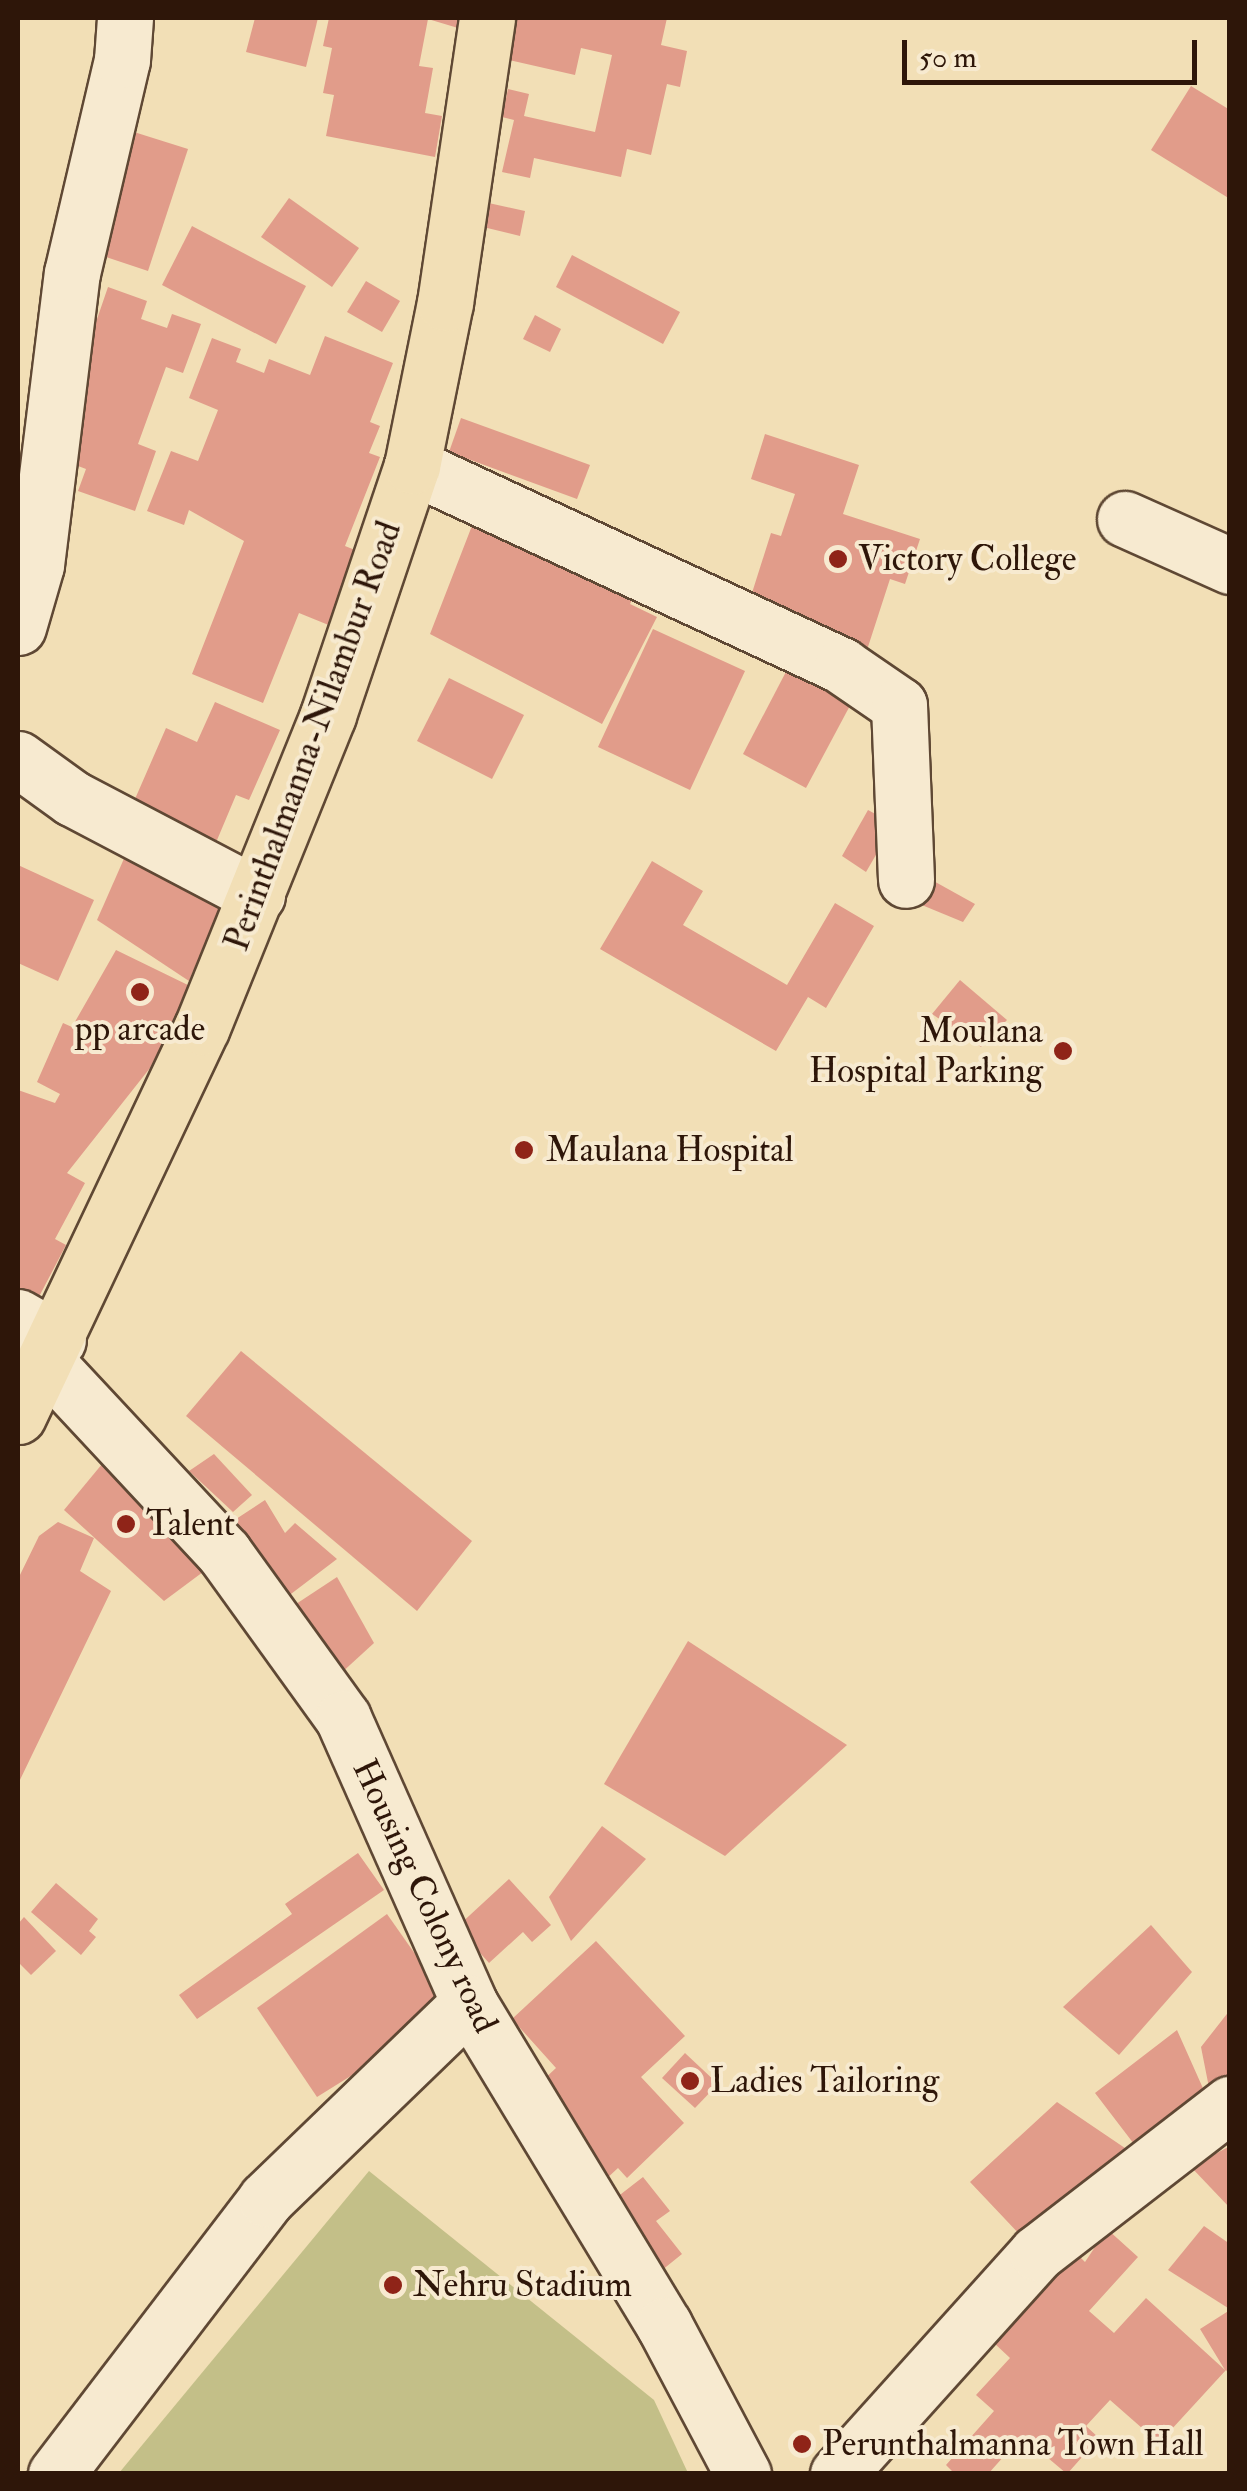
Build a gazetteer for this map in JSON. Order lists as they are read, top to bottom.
{
  "streets": {
    "main road": ["Perinthalmanna-Nilambur Road"],
    "street": ["Housing Colony road"]
  },
  "crossings": [
    ["Perinthalmanna-Nilambur Road", "Housing Colony road"]
  ],
  "places": [
    "Victory College",
    "pp arcade",
    "Moulana Hospital Parking",
    "Maulana Hospital",
    "Talent",
    "Ladies Tailoring",
    "Nehru Stadium",
    "Perunthalmanna Town Hall"
  ],
  "scale_bar": "50 m"
}
